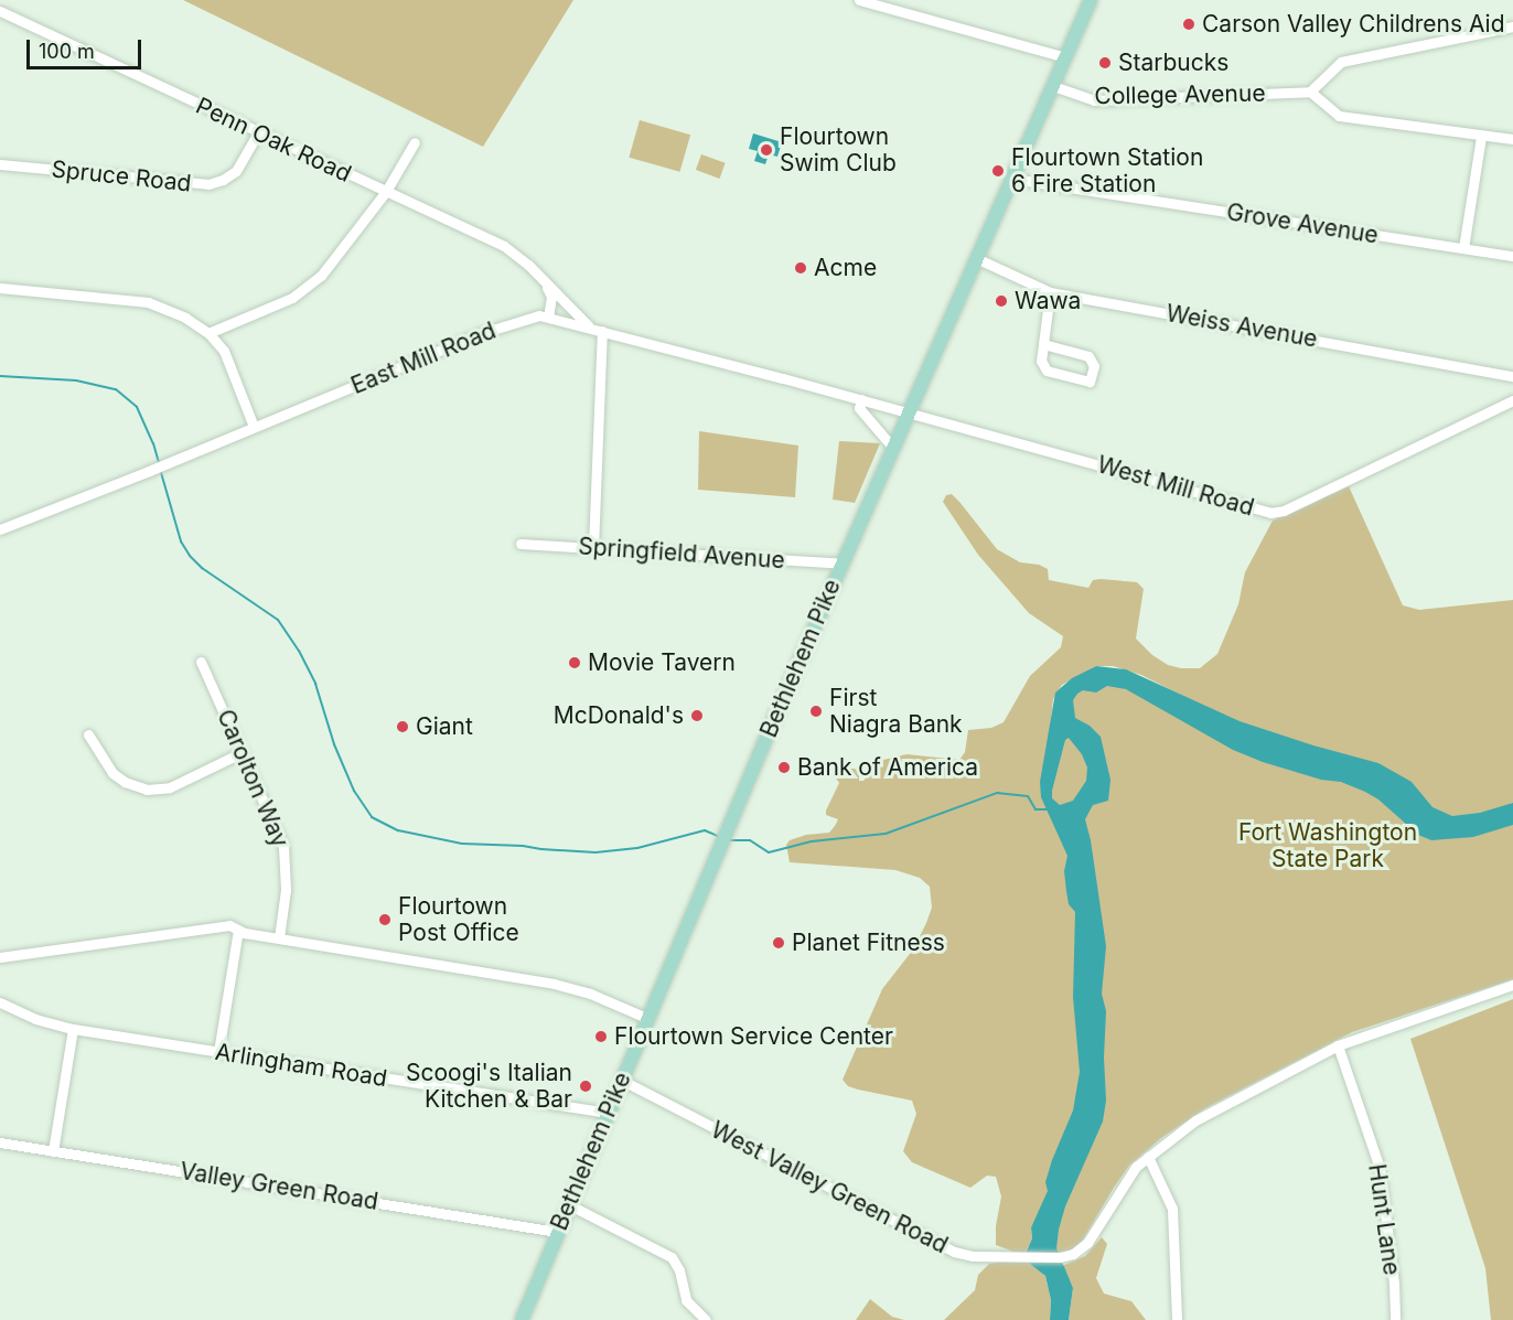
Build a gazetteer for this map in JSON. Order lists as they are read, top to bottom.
{
  "streets": {
    "main road": ["Bethlehem Pike"],
    "street": [
      "College Avenue",
      "Penn Oak Road",
      "Spruce Road",
      "Grove Avenue",
      "Weiss Avenue",
      "East Mill Road",
      "West Mill Road",
      "Springfield Avenue",
      "Carolton Way",
      "Arlingham Road",
      "Valley Green Road",
      "West Valley Green Road",
      "Hunt Lane"
    ]
  },
  "crossings": [
    ["College Avenue", "Bethlehem Pike"],
    ["Penn Oak Road", "Spruce Road"],
    ["Penn Oak Road", "East Mill Road"],
    ["Grove Avenue", "Bethlehem Pike"],
    ["Weiss Avenue", "Bethlehem Pike"],
    ["East Mill Road", "West Mill Road"],
    ["West Mill Road", "Bethlehem Pike"],
    ["Springfield Avenue", "Bethlehem Pike"],
    ["Bethlehem Pike", "Arlingham Road"],
    ["Bethlehem Pike", "Valley Green Road"],
    ["Bethlehem Pike", "West Valley Green Road"],
    ["West Valley Green Road", "Hunt Lane"]
  ],
  "parks": ["Fort Washington State Park"],
  "places": [
    "Carson Valley Childrens Aid",
    "Starbucks",
    "Flourtown Swim Club",
    "Flourtown Station 6 Fire Station",
    "Acme",
    "Wawa",
    "Movie Tavern",
    "First Niagra Bank",
    "McDonald's",
    "Giant",
    "Bank of America",
    "Flourtown Post Office",
    "Planet Fitness",
    "Flourtown Service Center",
    "Scoogi's Italian Kitchen & Bar"
  ],
  "scale_bar": "100 m"
}
